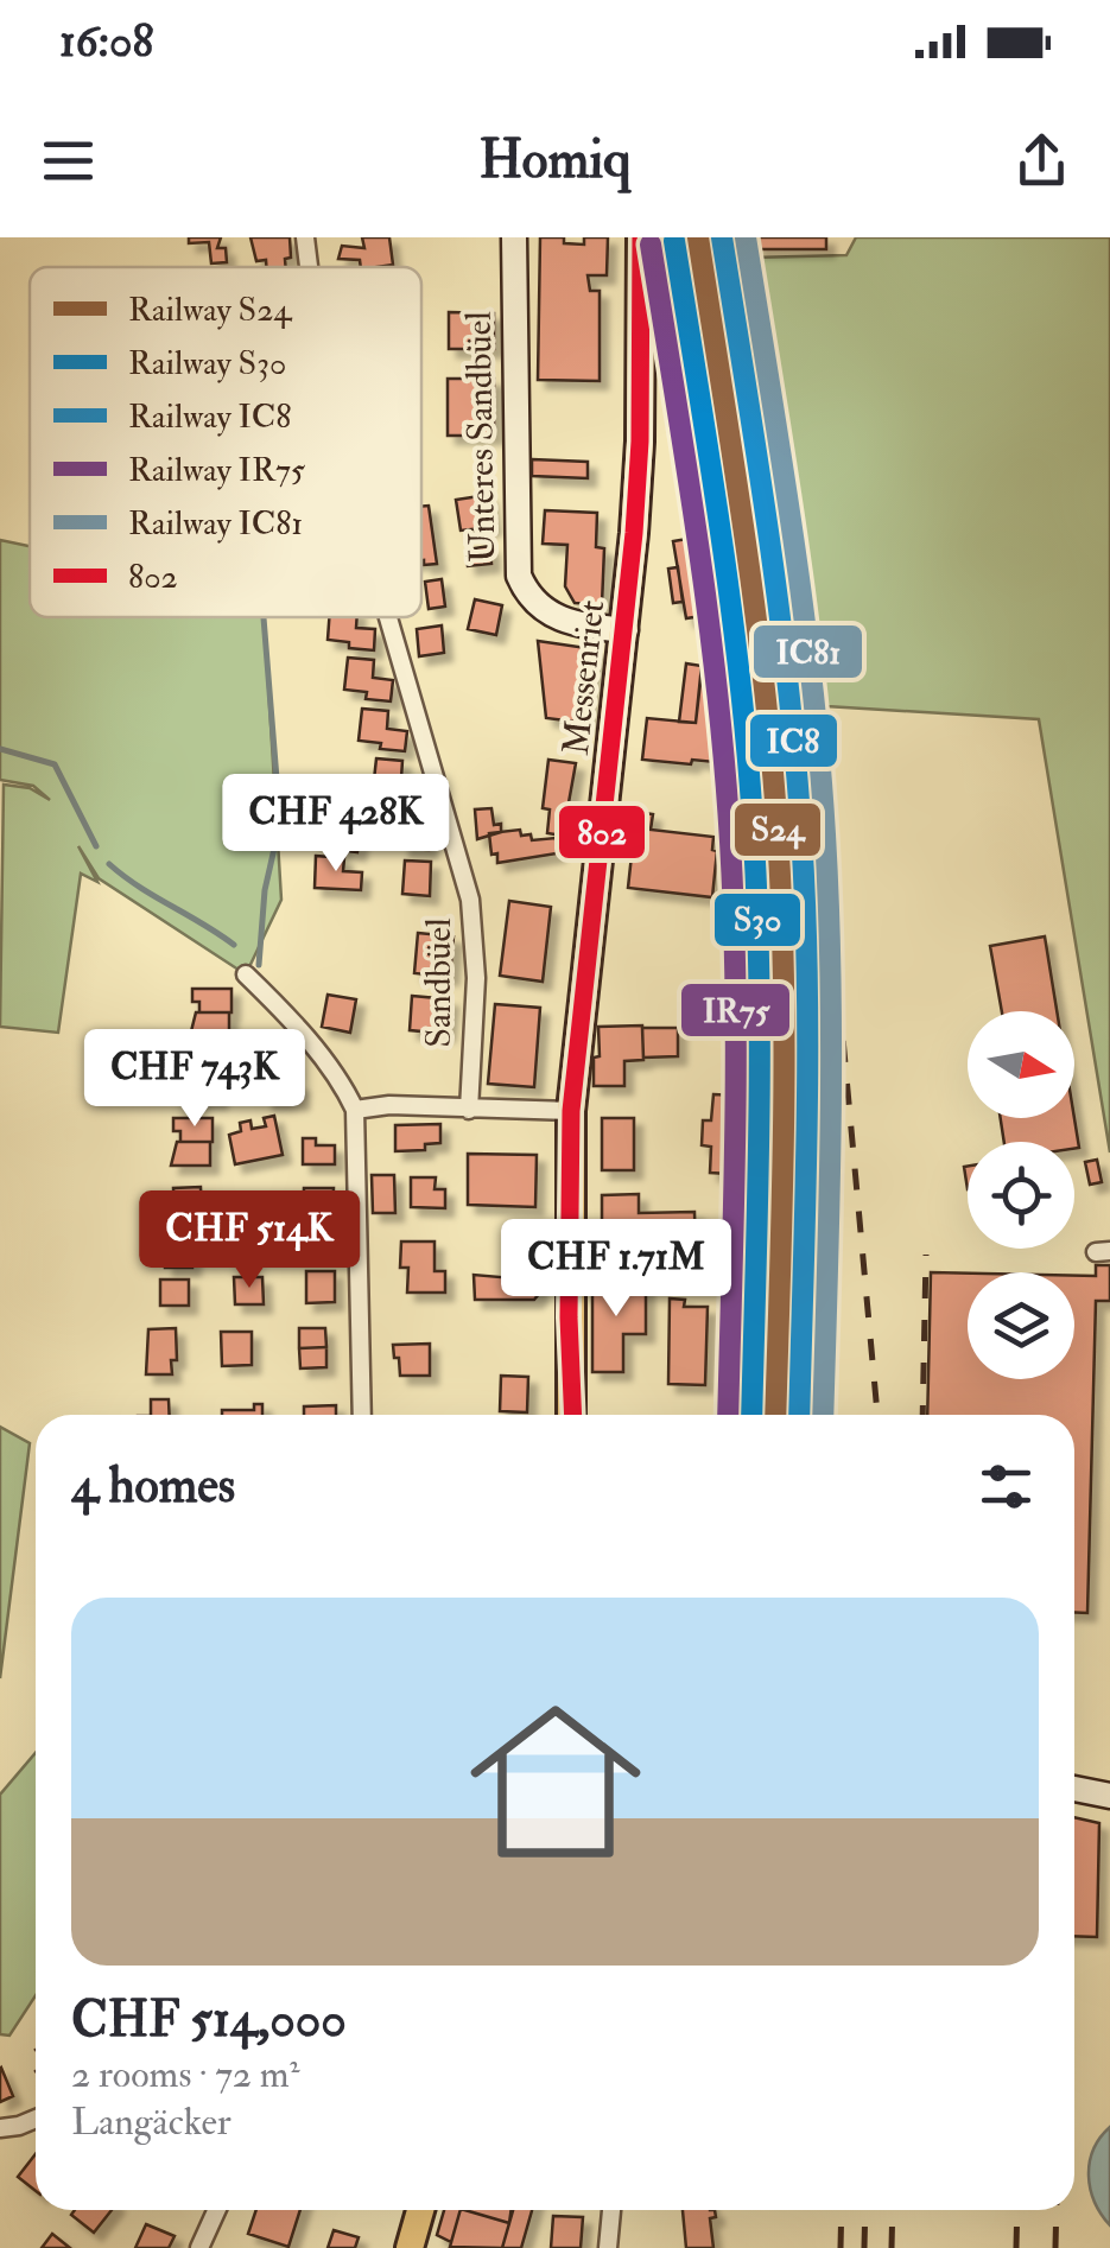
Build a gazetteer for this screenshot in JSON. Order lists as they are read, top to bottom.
{
  "streets": {
    "main road": ["Messenriet"],
    "street": ["Unteres Sandbüel", "Sandbüel"]
  },
  "crossings": [
    ["Unteres Sandbüel", "Messenriet"]
  ],
  "lines": [
    "rail line S24",
    "rail line IC8",
    "rail line IC81",
    "transit line 802",
    "rail line S30",
    "rail line IR75"
  ],
  "legend": [
    "Railway S24",
    "Railway S30",
    "Railway IC8",
    "Railway IR75",
    "Railway IC81",
    "802"
  ],
  "north": "right",
  "page": {
    "status": "16:08",
    "header": "Homiq",
    "price": [
      "CHF 428K",
      "CHF 743K",
      "CHF 514K",
      "CHF 1.71M"
    ],
    "heading": "4 homes",
    "list": [
      {
        "name": "CHF 514,000",
        "note": "2 rooms · 72 m² · Langäcker"
      }
    ]
  }
}
